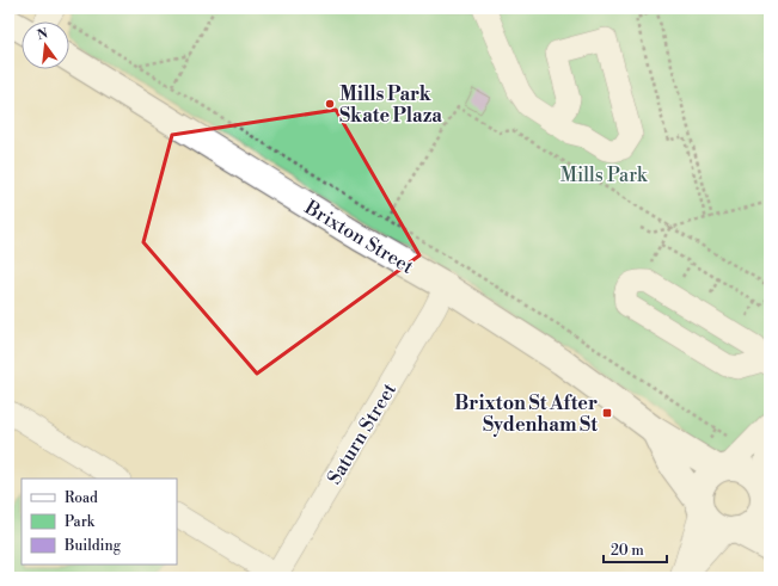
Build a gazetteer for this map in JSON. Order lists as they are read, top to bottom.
{
  "streets": {
    "main road": ["Brixton Street"],
    "street": ["Saturn Street"]
  },
  "crossings": [
    ["Brixton Street", "Saturn Street"]
  ],
  "parks": ["Mills Park"],
  "places": {
    "other": ["Mills Park Skate Plaza"],
    "transit": ["Brixton St After Sydenham St"]
  },
  "legend": ["Road", "Park", "Building"],
  "scale_bar": "20 m",
  "north": "top"
}
